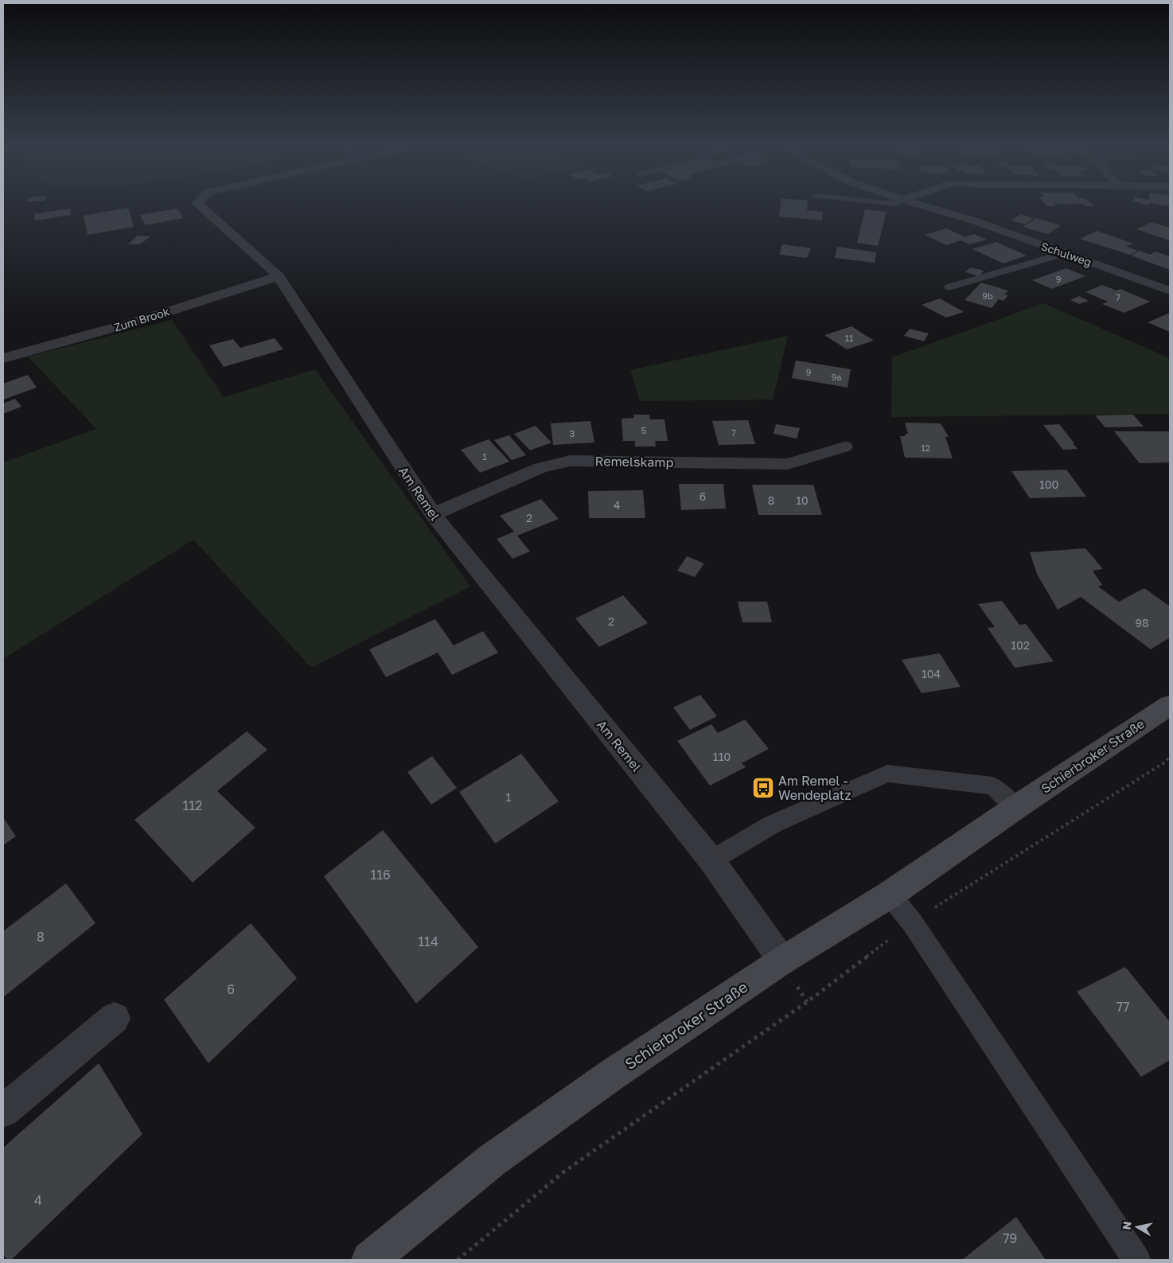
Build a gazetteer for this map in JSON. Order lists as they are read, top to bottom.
{
  "streets": {
    "main road": ["Schierbroker Straße"],
    "street": [
      "Schulweg",
      "Zum Brook",
      "Remelskamp",
      "Am Remel"
    ]
  },
  "crossings": [
    ["Zum Brook", "Am Remel"],
    ["Remelskamp", "Am Remel"],
    ["Am Remel", "Schierbroker Straße"]
  ],
  "places": {
    "bus stop": ["Am Remel - Wendeplatz"]
  },
  "house_numbers": [
    "9",
    "9b",
    "7",
    "11",
    "9",
    "9a",
    "5",
    "7",
    "3",
    "12",
    "1",
    "100",
    "6",
    "8",
    "10",
    "4",
    "2",
    "2",
    "98",
    "102",
    "104",
    "110",
    "1",
    "112",
    "116",
    "8",
    "114",
    "6",
    "77",
    "4",
    "79"
  ],
  "north": "left"
}
